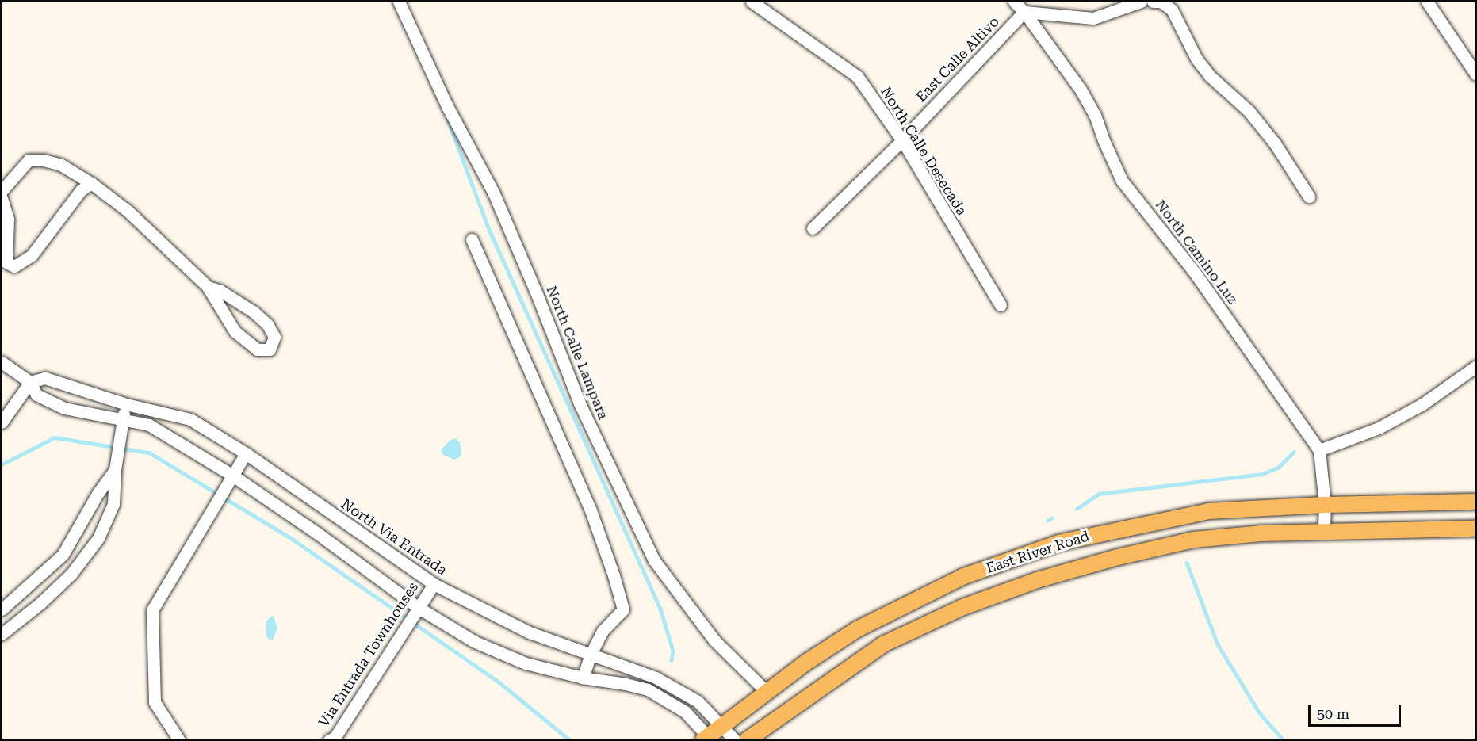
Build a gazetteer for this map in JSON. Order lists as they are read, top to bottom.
{
  "streets": {
    "main road": ["East River Road"],
    "street": [
      "East Calle Altivo",
      "North Calle Desecada",
      "North Camino Luz",
      "North Calle Lampara",
      "North Via Entrada",
      "Via Entrada Townhouses"
    ]
  },
  "crossings": [
    ["East Calle Altivo", "North Calle Desecada"],
    ["East Calle Altivo", "North Camino Luz"],
    ["North Camino Luz", "East River Road"],
    ["North Calle Lampara", "East River Road"],
    ["North Via Entrada", "East River Road"],
    ["North Via Entrada", "Via Entrada Townhouses"]
  ],
  "scale_bar": "50 m"
}
